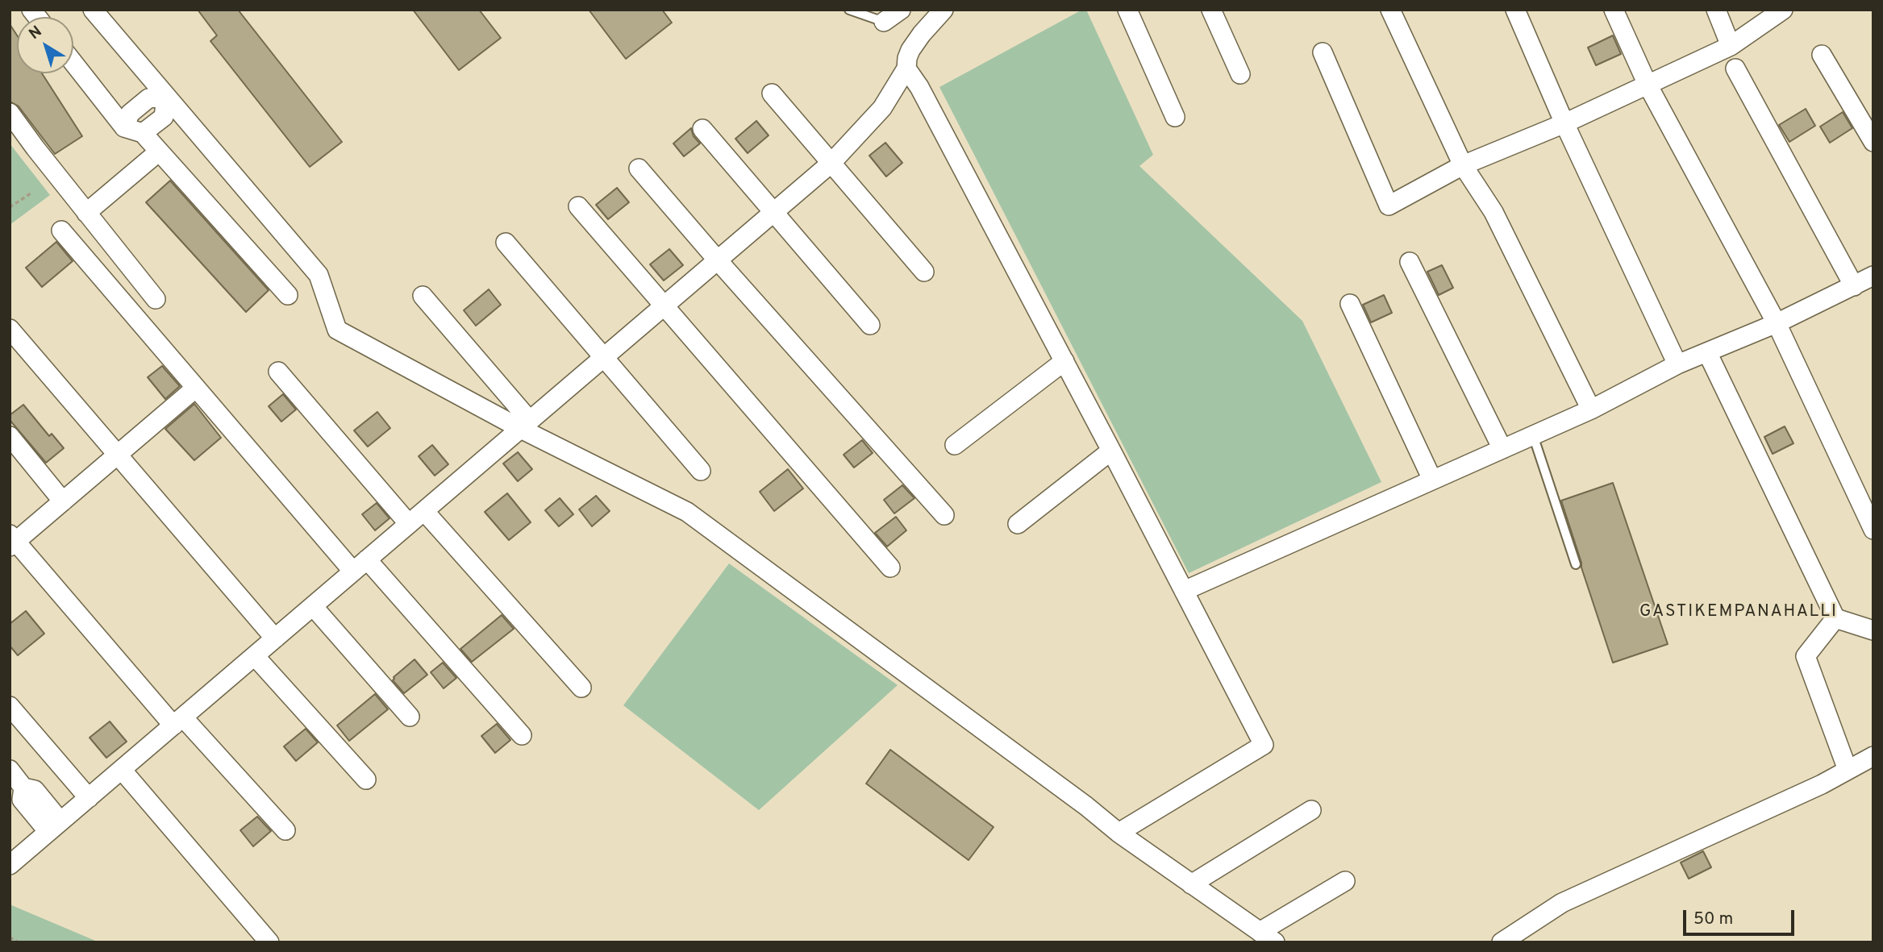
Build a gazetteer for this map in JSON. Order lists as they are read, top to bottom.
{
  "districts": ["GASTIKEMPANAHALLI"],
  "scale_bar": "50 m",
  "north": "top left"
}
